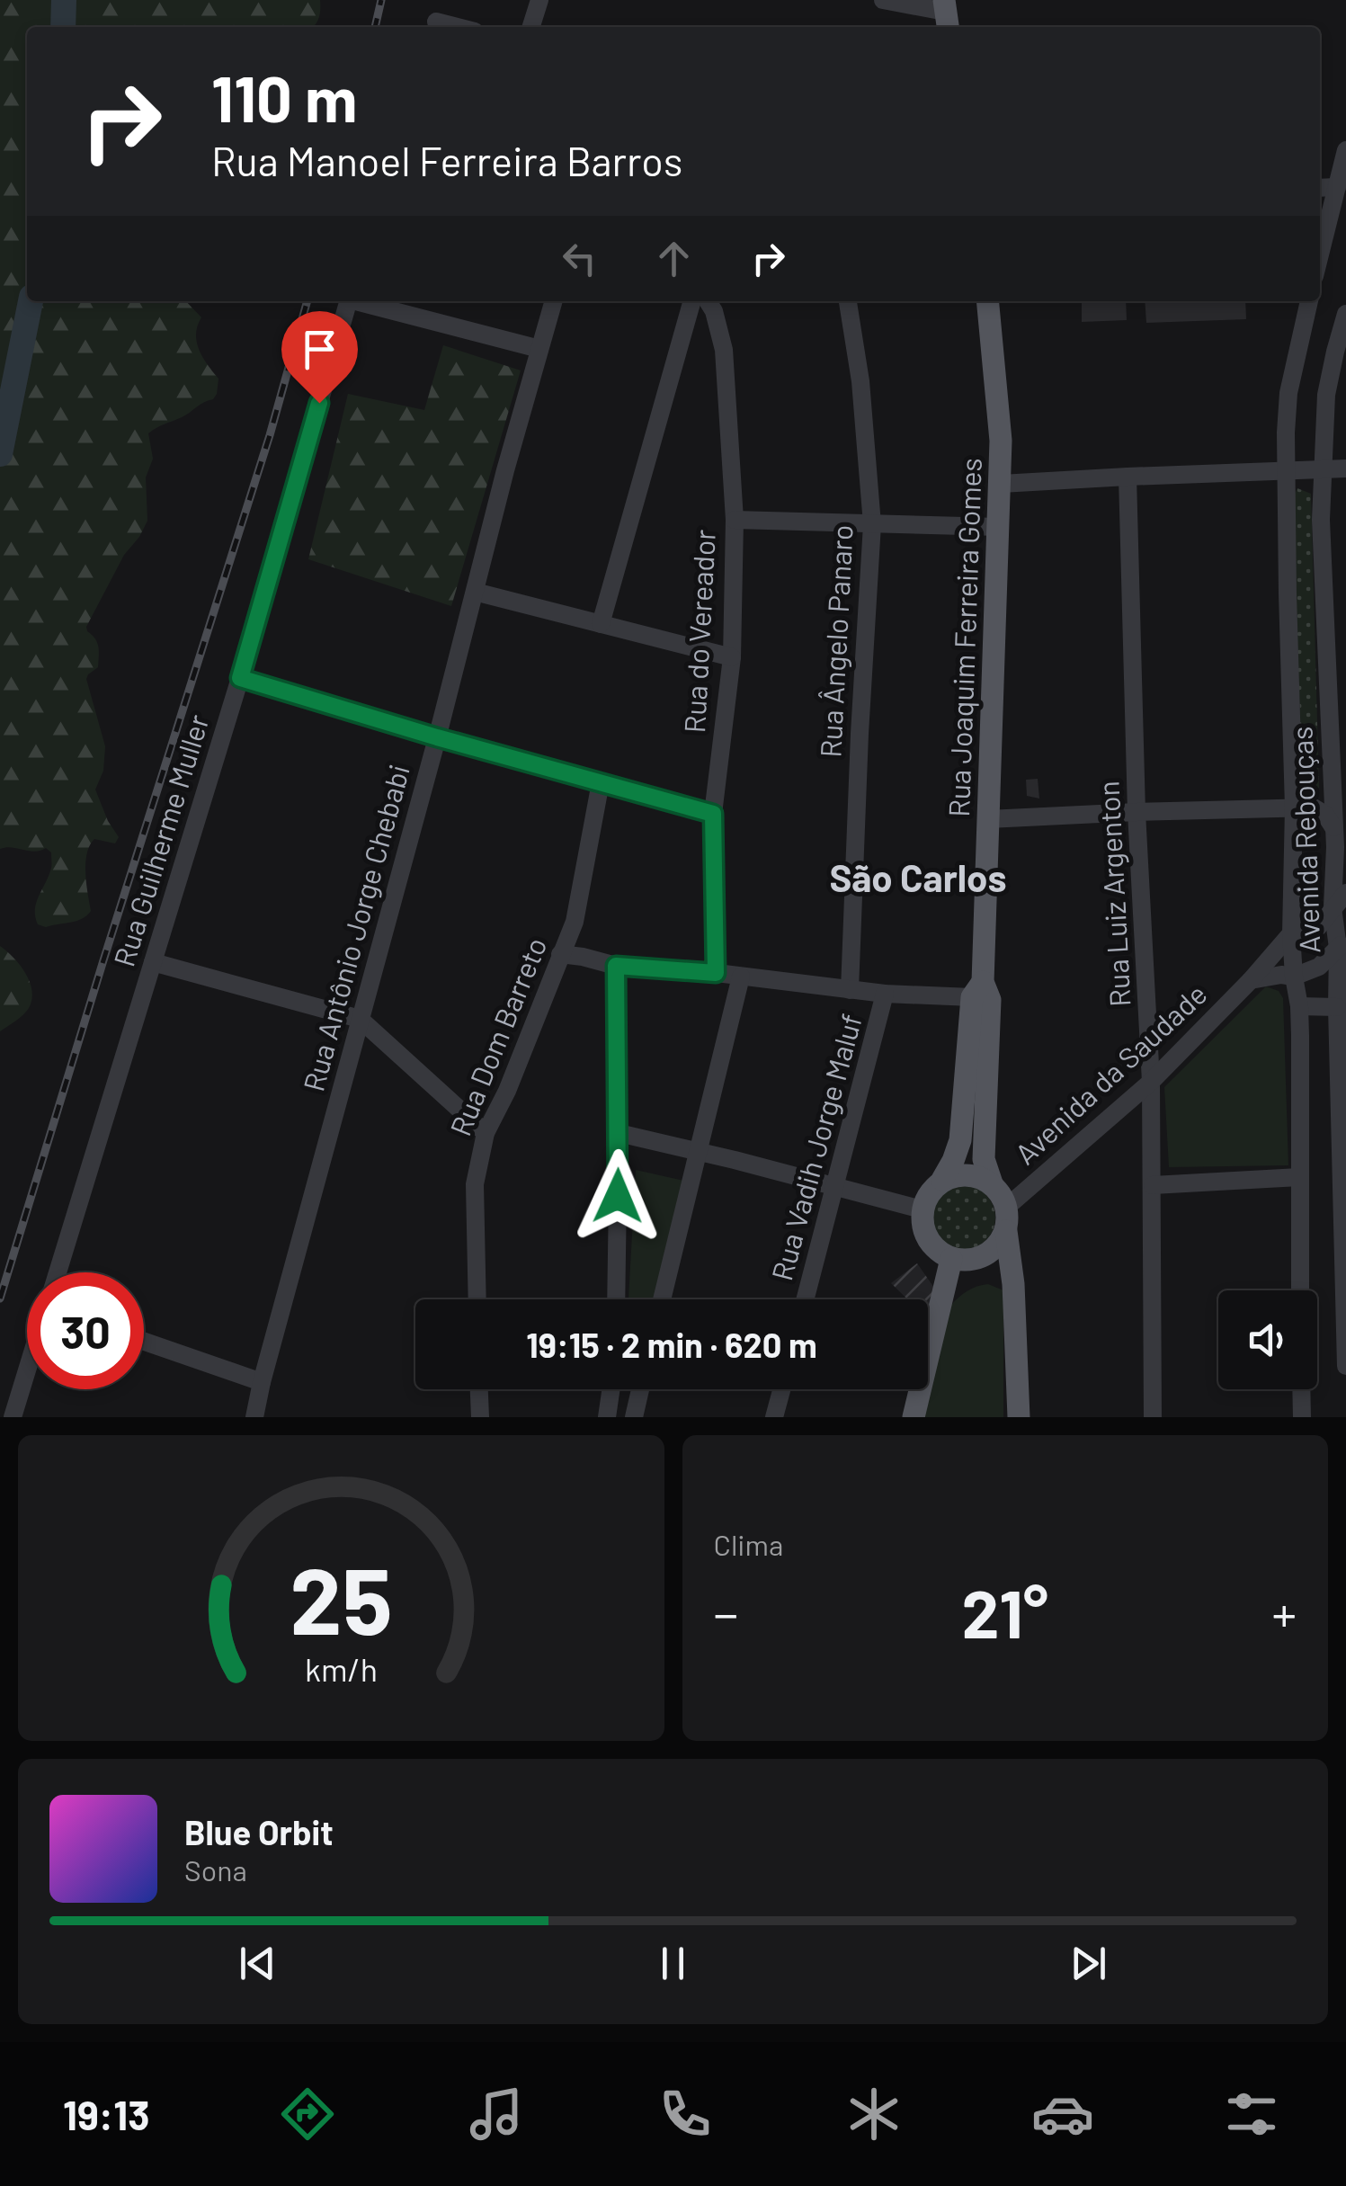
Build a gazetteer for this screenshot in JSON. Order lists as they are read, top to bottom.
{
  "streets": {
    "main road": ["Rua Joaquim Ferreira Gomes"],
    "street": [
      "Rua do Vereador",
      "Rua Ângelo Panaro",
      "Avenida Rebouças",
      "Rua Guilherme Muller",
      "Rua Luiz Argenton",
      "Rua Antônio Jorge Chebabi",
      "Rua Dom Barreto",
      "Avenida da Saudade",
      "Rua Vadih Jorge Maluf"
    ]
  },
  "crossings": [
    ["Rua Joaquim Ferreira Gomes", "Avenida da Saudade"],
    ["Avenida Rebouças", "Avenida da Saudade"],
    ["Rua Guilherme Muller", "Rua Antônio Jorge Chebabi"],
    ["Rua Luiz Argenton", "Avenida da Saudade"]
  ],
  "districts": ["São Carlos"],
  "page": {
    "turn": ["110 m", "Rua Manoel Ferreira Barros"],
    "limit": "30",
    "trip": "19:15 · 2 min · 620 m",
    "tile": "Clima",
    "heat": ["−", "21°", "+"],
    "song": ["Blue Orbit", "Sona"],
    "tabs": "19:13",
    "gauge": ["25", "km/h"]
  }
}
